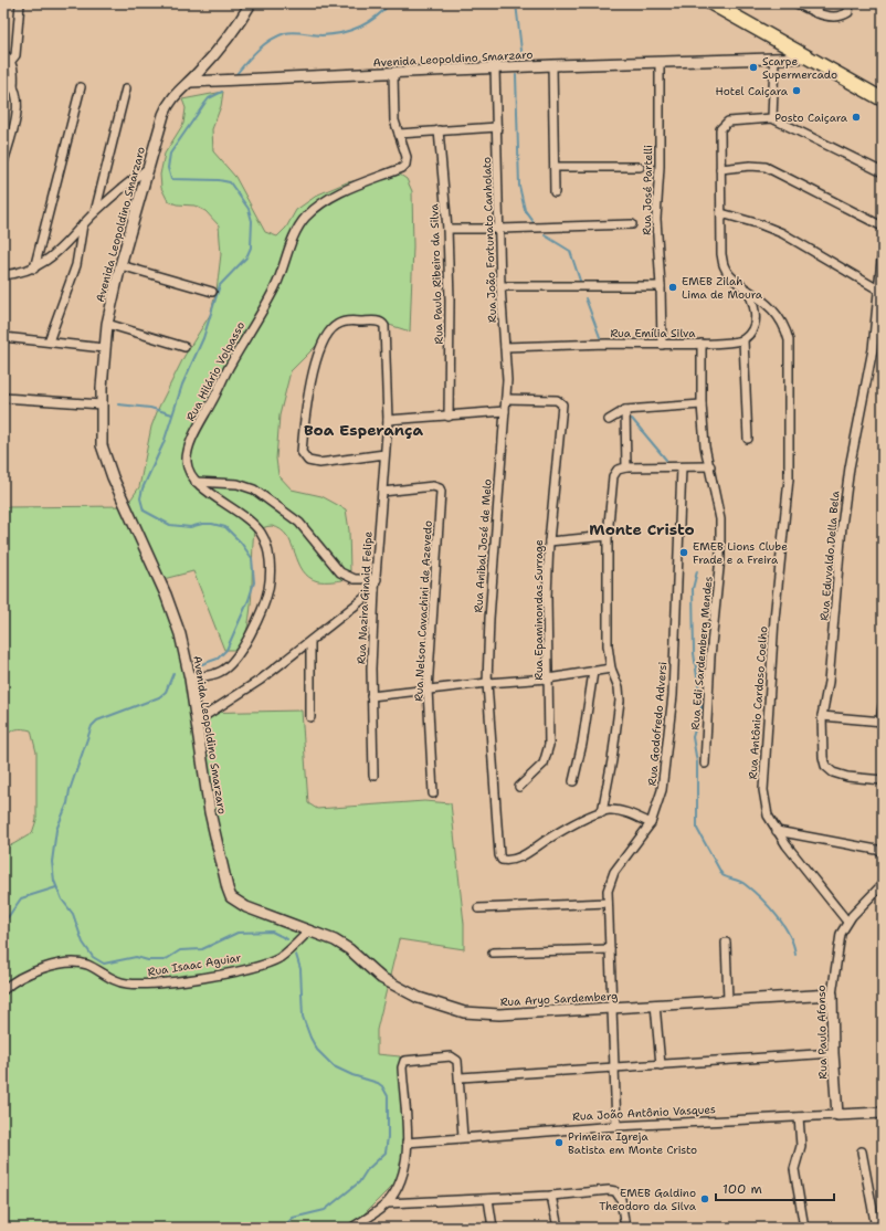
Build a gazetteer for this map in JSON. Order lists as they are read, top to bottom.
{
  "streets": {
    "street": [
      "Avenida Leopoldino Smarzaro",
      "Rua José Partelli",
      "Rua João Fortunato Canholato",
      "Rua Paulo Ribeiro da Silva",
      "Rua Emília Silva",
      "Rua Hilário Volpasso",
      "Rua Anibal José de Melo",
      "Rua Eduvaldo Della Bela",
      "Rua Nazira Ginaid Felipe",
      "Rua Epaminondas Surrage",
      "Rua Nelson Cavachini de Azevedo",
      "Rua Edi Sardemberg Mendes",
      "Rua Antônio Cardoso Coelho",
      "Rua Godofredo Adversi",
      "Rua Isaac Aguiar",
      "Rua Aryo Sardemberg",
      "Rua Paulo Afonso",
      "Rua João Antônio Vasques"
    ]
  },
  "crossings": [
    ["Avenida Leopoldino Smarzaro", "Rua José Partelli"],
    ["Avenida Leopoldino Smarzaro", "Rua João Fortunato Canholato"],
    ["Avenida Leopoldino Smarzaro", "Rua Hilário Volpasso"],
    ["Avenida Leopoldino Smarzaro", "Rua Isaac Aguiar"],
    ["Avenida Leopoldino Smarzaro", "Rua Aryo Sardemberg"],
    ["Rua José Partelli", "Rua Emília Silva"],
    ["Rua João Fortunato Canholato", "Rua Emília Silva"],
    ["Rua João Fortunato Canholato", "Rua Anibal José de Melo"],
    ["Rua João Fortunato Canholato", "Rua Epaminondas Surrage"],
    ["Rua Emília Silva", "Rua Edi Sardemberg Mendes"],
    ["Rua Nazira Ginaid Felipe", "Rua Nelson Cavachini de Azevedo"],
    ["Rua Antônio Cardoso Coelho", "Rua Paulo Afonso"],
    ["Rua Godofredo Adversi", "Rua Aryo Sardemberg"],
    ["Rua Godofredo Adversi", "Rua João Antônio Vasques"],
    ["Rua Isaac Aguiar", "Rua Aryo Sardemberg"],
    ["Rua Aryo Sardemberg", "Rua Paulo Afonso"],
    ["Rua Paulo Afonso", "Rua João Antônio Vasques"]
  ],
  "districts": ["Boa Esperança", "Monte Cristo"],
  "places": [
    "Scarpe Supermercado",
    "Hotel Caiçara",
    "Posto Caiçara",
    "EMEB Zilah Lima de Moura",
    "EMEB Lions Clube Frade e a Freira",
    "Primeira Igreja Batista em Monte Cristo",
    "EMEB Galdino Theodoro da Silva"
  ],
  "scale_bar": "100 m"
}
